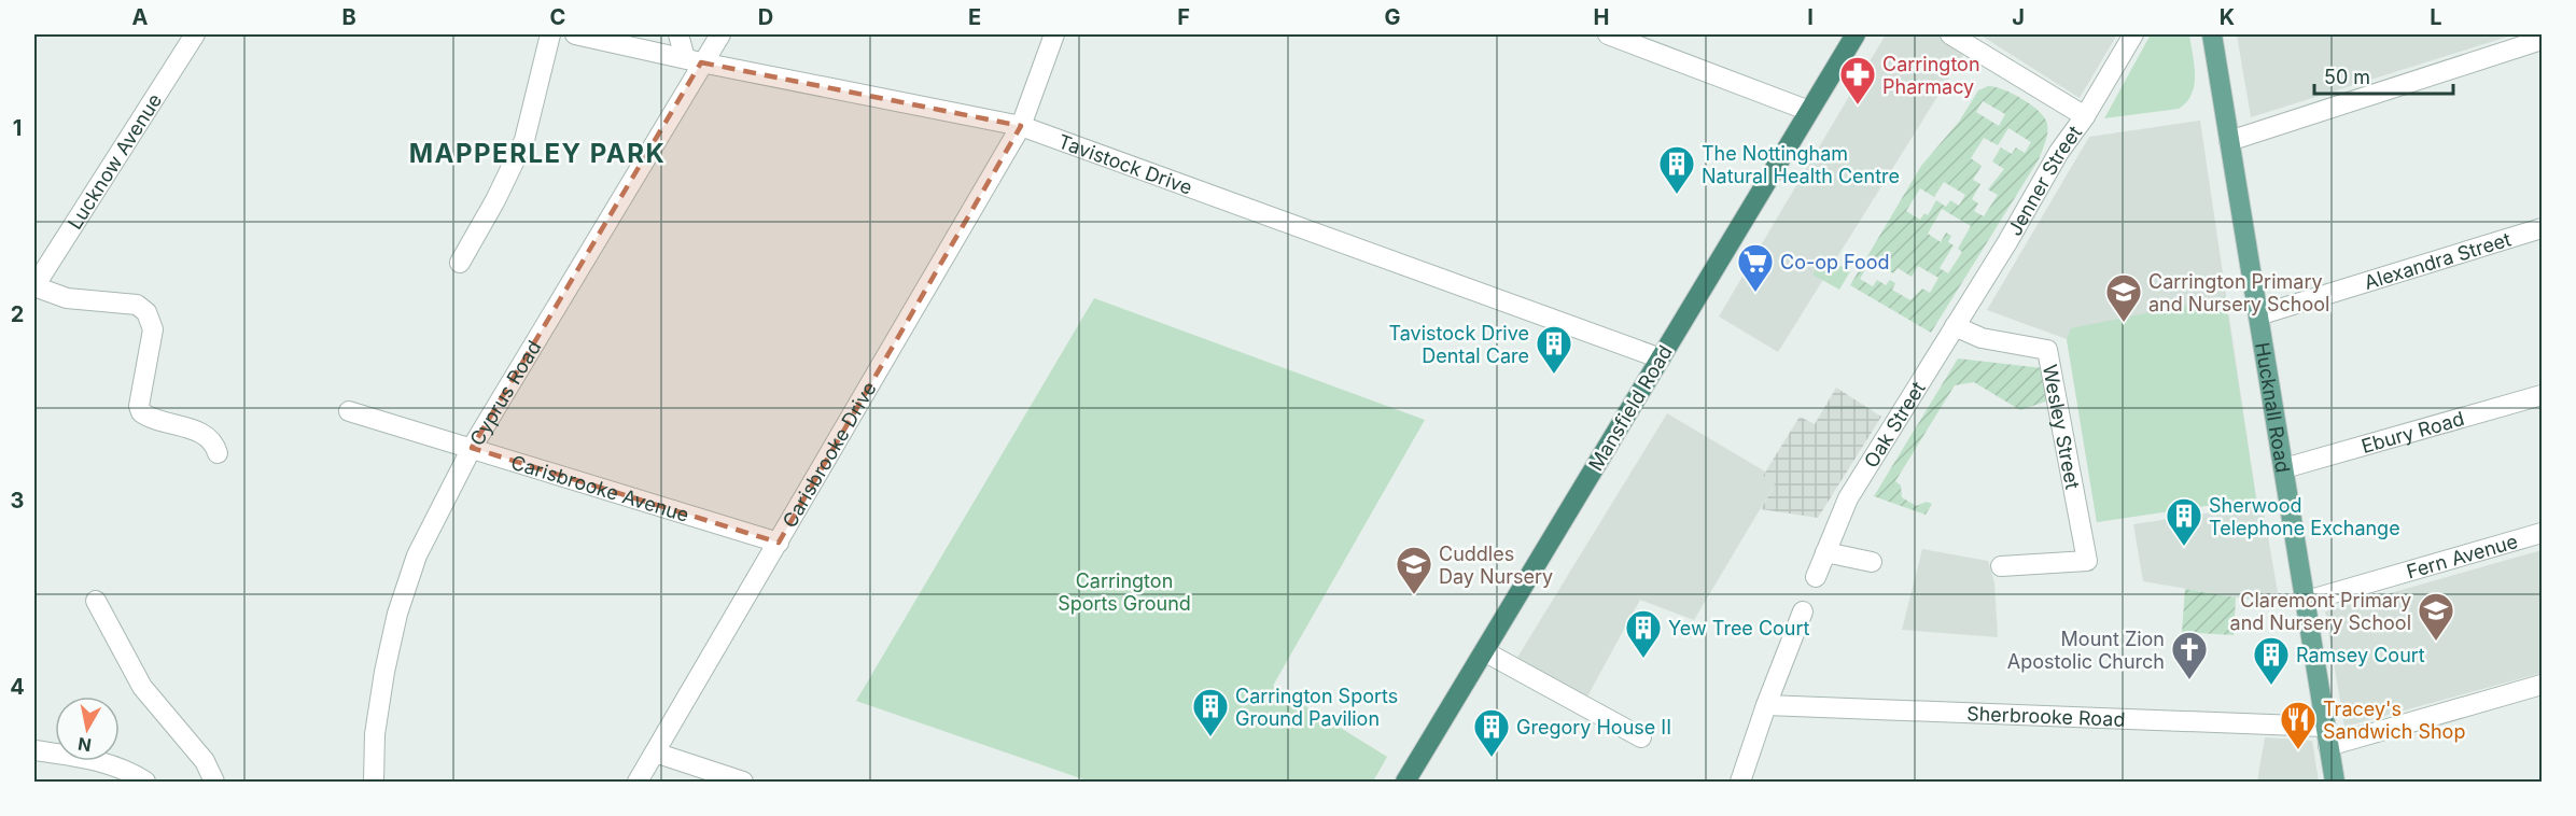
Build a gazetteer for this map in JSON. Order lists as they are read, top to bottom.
{
  "streets": {
    "highway": ["Mansfield Road"],
    "main road": ["Hucknall Road"],
    "street": [
      "Lucknow Avenue",
      "Tavistock Drive",
      "Jenner Street",
      "Alexandra Street",
      "Cyprus Road",
      "Oak Street",
      "Wesley Street",
      "Ebury Road",
      "Carisbrooke Drive",
      "Carisbrooke Avenue",
      "Fern Avenue",
      "Sherbrooke Road"
    ]
  },
  "crossings": [
    ["Tavistock Drive", "Cyprus Road"],
    ["Tavistock Drive", "Mansfield Road"],
    ["Tavistock Drive", "Carisbrooke Drive"],
    ["Jenner Street", "Oak Street"],
    ["Jenner Street", "Wesley Street"],
    ["Alexandra Street", "Hucknall Road"],
    ["Cyprus Road", "Carisbrooke Avenue"],
    ["Hucknall Road", "Ebury Road"],
    ["Hucknall Road", "Fern Avenue"],
    ["Hucknall Road", "Sherbrooke Road"],
    ["Oak Street", "Wesley Street"],
    ["Carisbrooke Drive", "Carisbrooke Avenue"]
  ],
  "districts": ["MAPPERLEY PARK"],
  "parks": ["Carrington Sports Ground"],
  "places": {
    "pharmacy": ["Carrington Pharmacy"],
    "building": [
      "The Nottingham Natural Health Centre",
      "Tavistock Drive Dental Care",
      "Sherwood Telephone Exchange",
      "Yew Tree Court",
      "Ramsey Court",
      "Carrington Sports Ground Pavilion",
      "Gregory House II"
    ],
    "supermarket": ["Co-op Food"],
    "school or university": ["Carrington Primary and Nursery School", "Cuddles Day Nursery", "Claremont Primary and Nursery School"],
    "church": ["Mount Zion Apostolic Church"],
    "restaurant": ["Tracey's Sandwich Shop"]
  },
  "scale_bar": "50 m",
  "north": "bottom",
  "grid": {
    "columns": [
      "A",
      "B",
      "C",
      "D",
      "E",
      "F",
      "G",
      "H",
      "I",
      "J",
      "K",
      "L"
    ],
    "rows": [
      "1",
      "2",
      "3",
      "4"
    ]
  }
}
